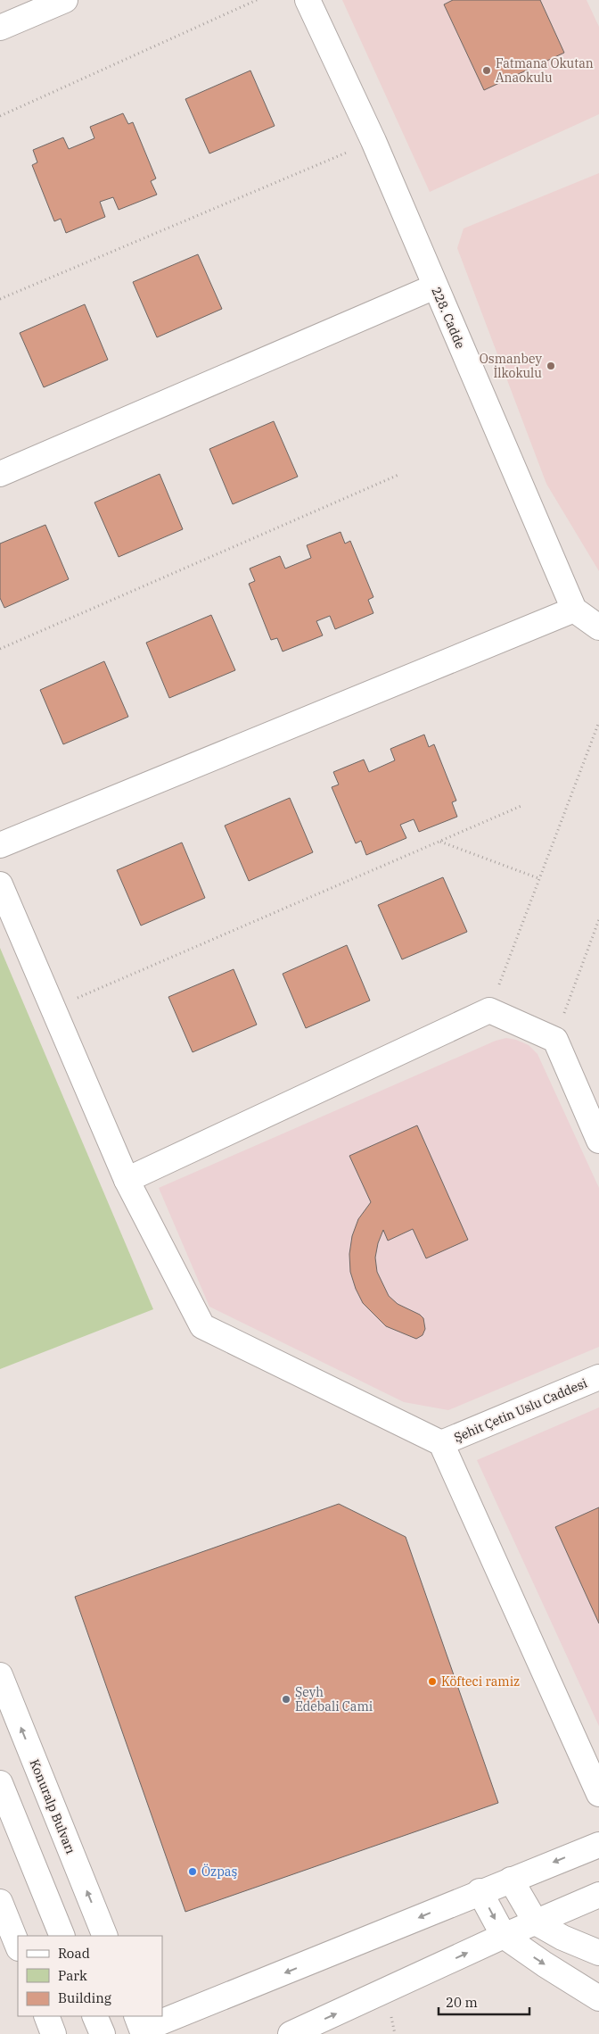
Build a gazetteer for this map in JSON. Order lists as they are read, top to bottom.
{
  "streets": {
    "street": ["228. Cadde", "Şehit Çetin Uslu Caddesi", "Konuralp Bulvarı"]
  },
  "places": [
    "Fatmana Okutan Anaokulu",
    "Osmanbey İlkokulu",
    "Köfteci ramiz",
    "Şeyh Edebali Cami",
    "Özpaş"
  ],
  "legend": ["Road", "Park", "Building"],
  "scale_bar": "20 m"
}
